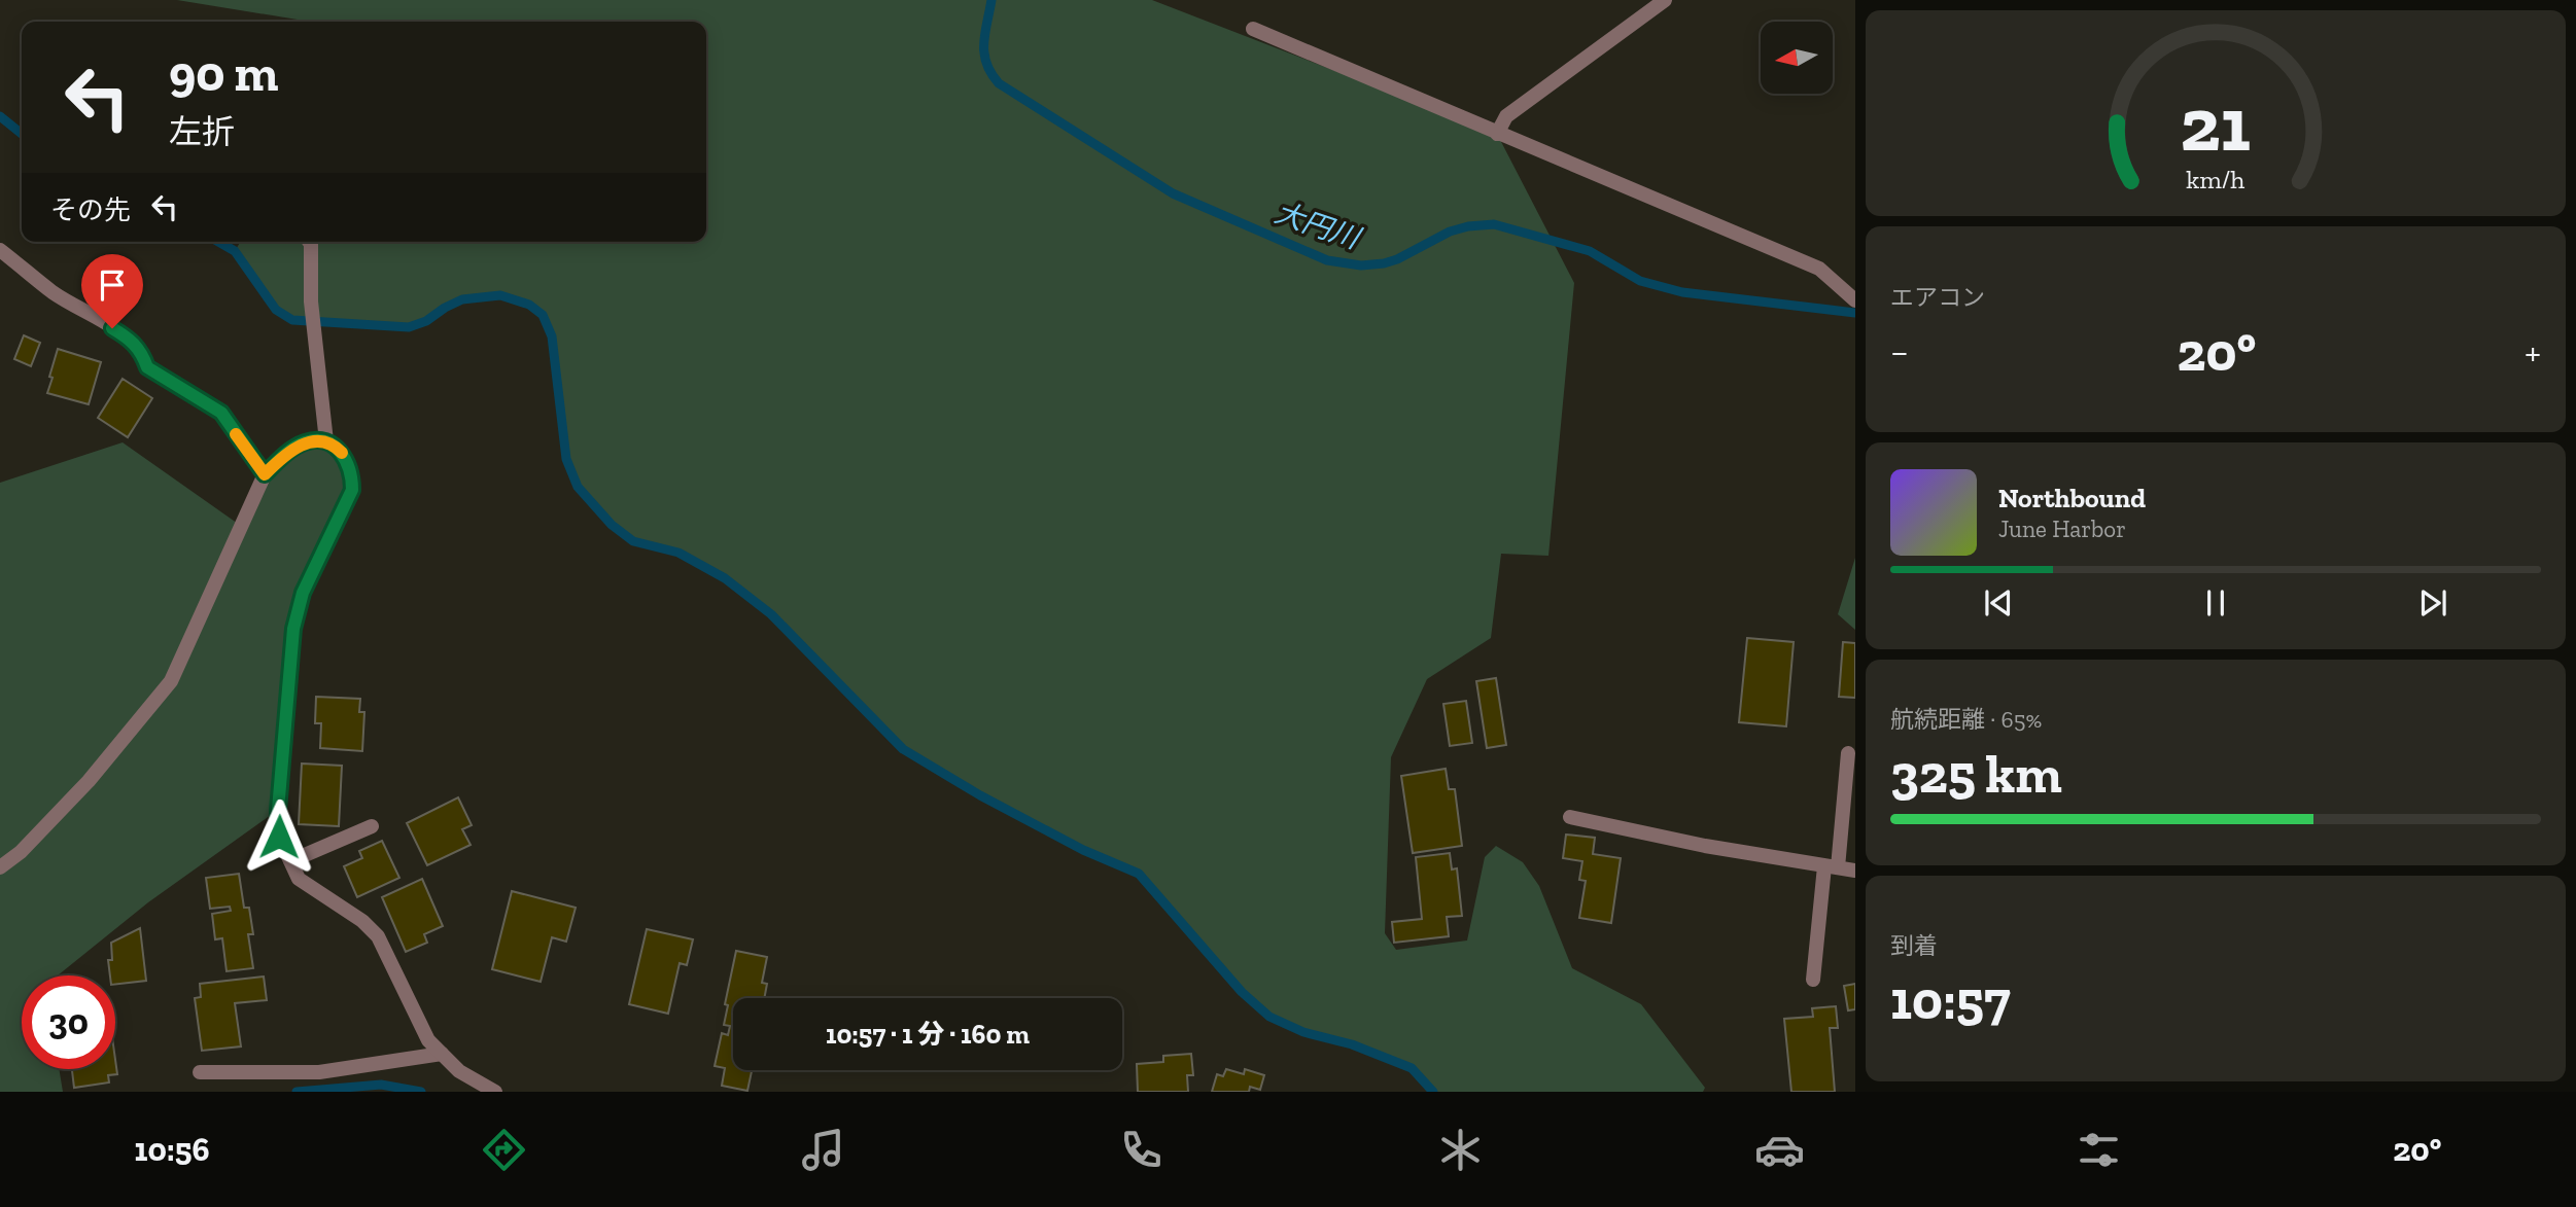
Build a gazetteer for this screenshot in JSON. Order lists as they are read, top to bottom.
{
  "water": ["大円川"],
  "north": "left",
  "page": {
    "turn": ["90 m", "左折"],
    "then": "その先",
    "tile": [
      "エアコン",
      ["航続距離 · 65%", "325 km"],
      ["到着", "10:57"]
    ],
    "heat": ["−", "20°", "+"],
    "song": ["Northbound", "June Harbor"],
    "limit": "30",
    "trip": "10:57 · 1 分 · 160 m",
    "tabs": ["10:56", "20°"],
    "gauge": ["21", "km/h"]
  }
}
